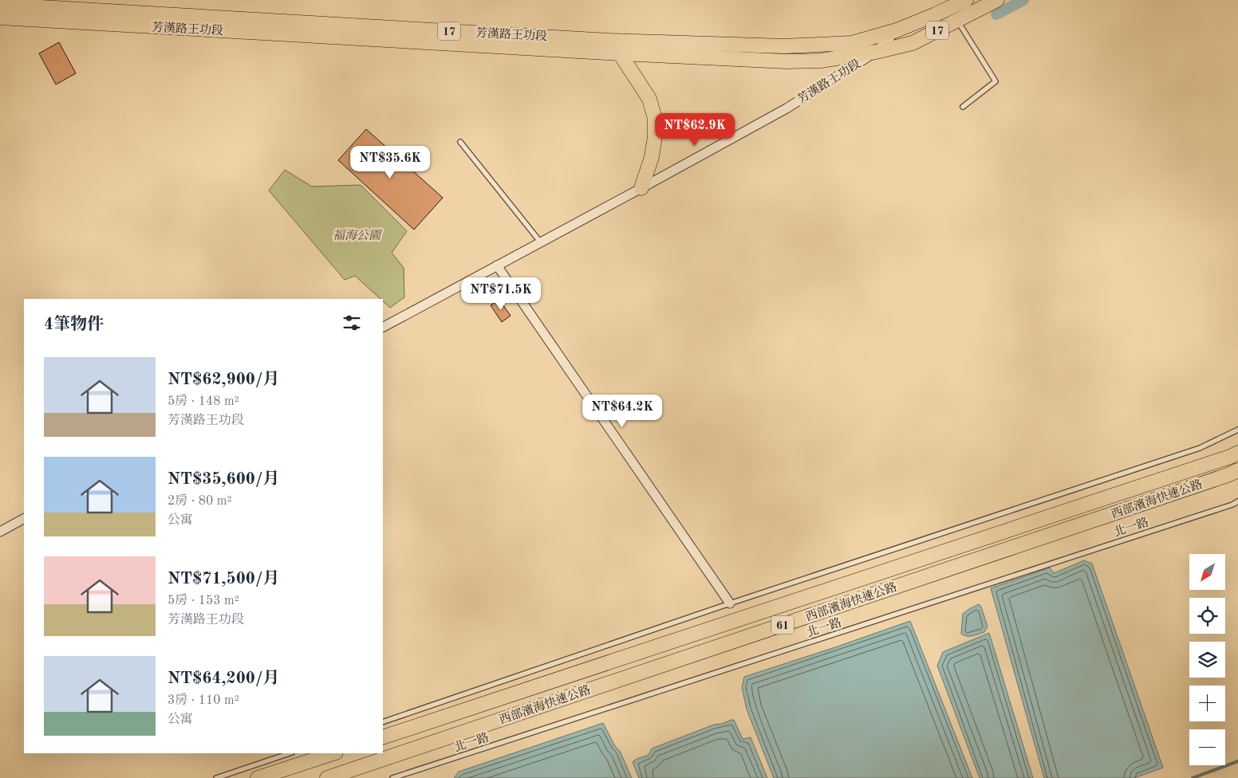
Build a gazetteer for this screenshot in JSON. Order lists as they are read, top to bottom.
{
  "streets": {
    "main road": [
      "芳漢路王功段",
      "17",
      "西部濱海快速公路",
      "61"
    ],
    "lane": ["北一路"]
  },
  "crossings": [
    ["芳漢路王功段", "17"]
  ],
  "parks": ["福海公園"],
  "north": "bottom left",
  "page": {
    "price": [
      "NT$62.9K",
      "NT$35.6K",
      "NT$71.5K",
      "NT$64.2K"
    ],
    "heading": "4筆物件",
    "list": [
      {
        "name": "NT$62,900/月",
        "note": "5房 · 148 m² · 芳漢路王功段"
      },
      {
        "name": "NT$35,600/月",
        "note": "2房 · 80 m² · 公寓"
      },
      {
        "name": "NT$71,500/月",
        "note": "5房 · 153 m² · 芳漢路王功段"
      },
      {
        "name": "NT$64,200/月",
        "note": "3房 · 110 m² · 公寓"
      }
    ],
    "map_buttons": ["+", "−"]
  }
}
